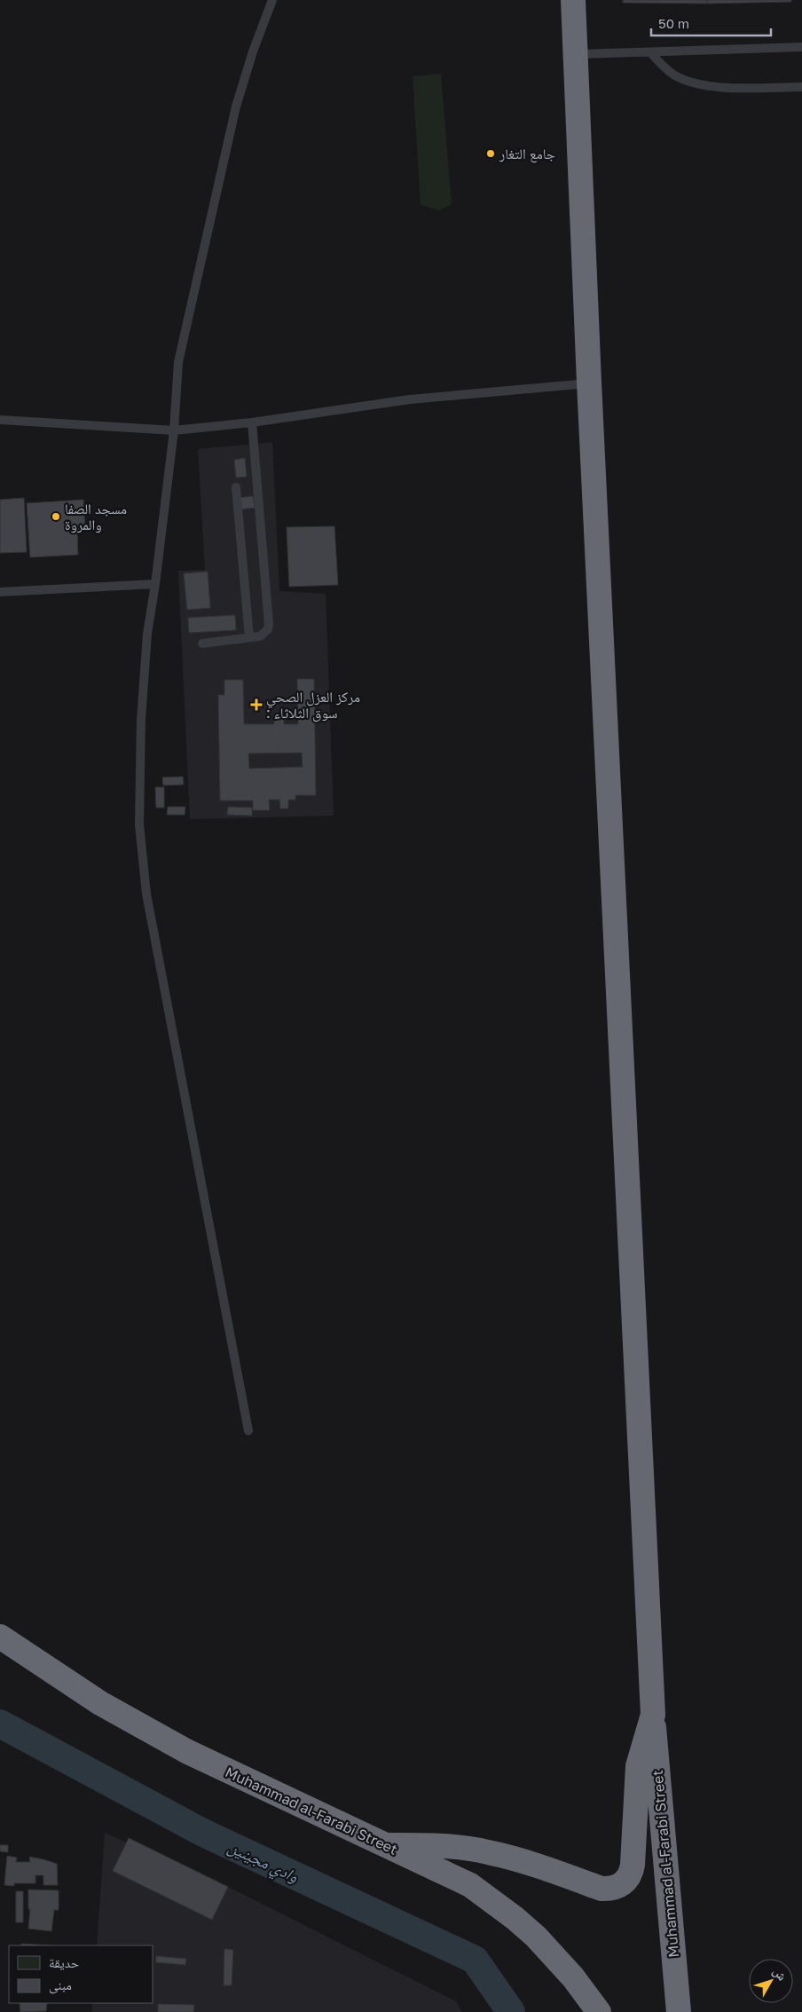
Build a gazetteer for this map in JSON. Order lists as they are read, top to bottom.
{
  "streets": {
    "highway": ["Muhammad al-Farabi Street"]
  },
  "water": ["وادي مجينين"],
  "places": {
    "other": ["جامع التغار", "مسجد الصفا والمروة"],
    "health": ["مركز العزل الصحي : سوق الثلاثاء"]
  },
  "legend": ["حديقة", "مبنى"],
  "scale_bar": "50 m",
  "north": "top right"
}
